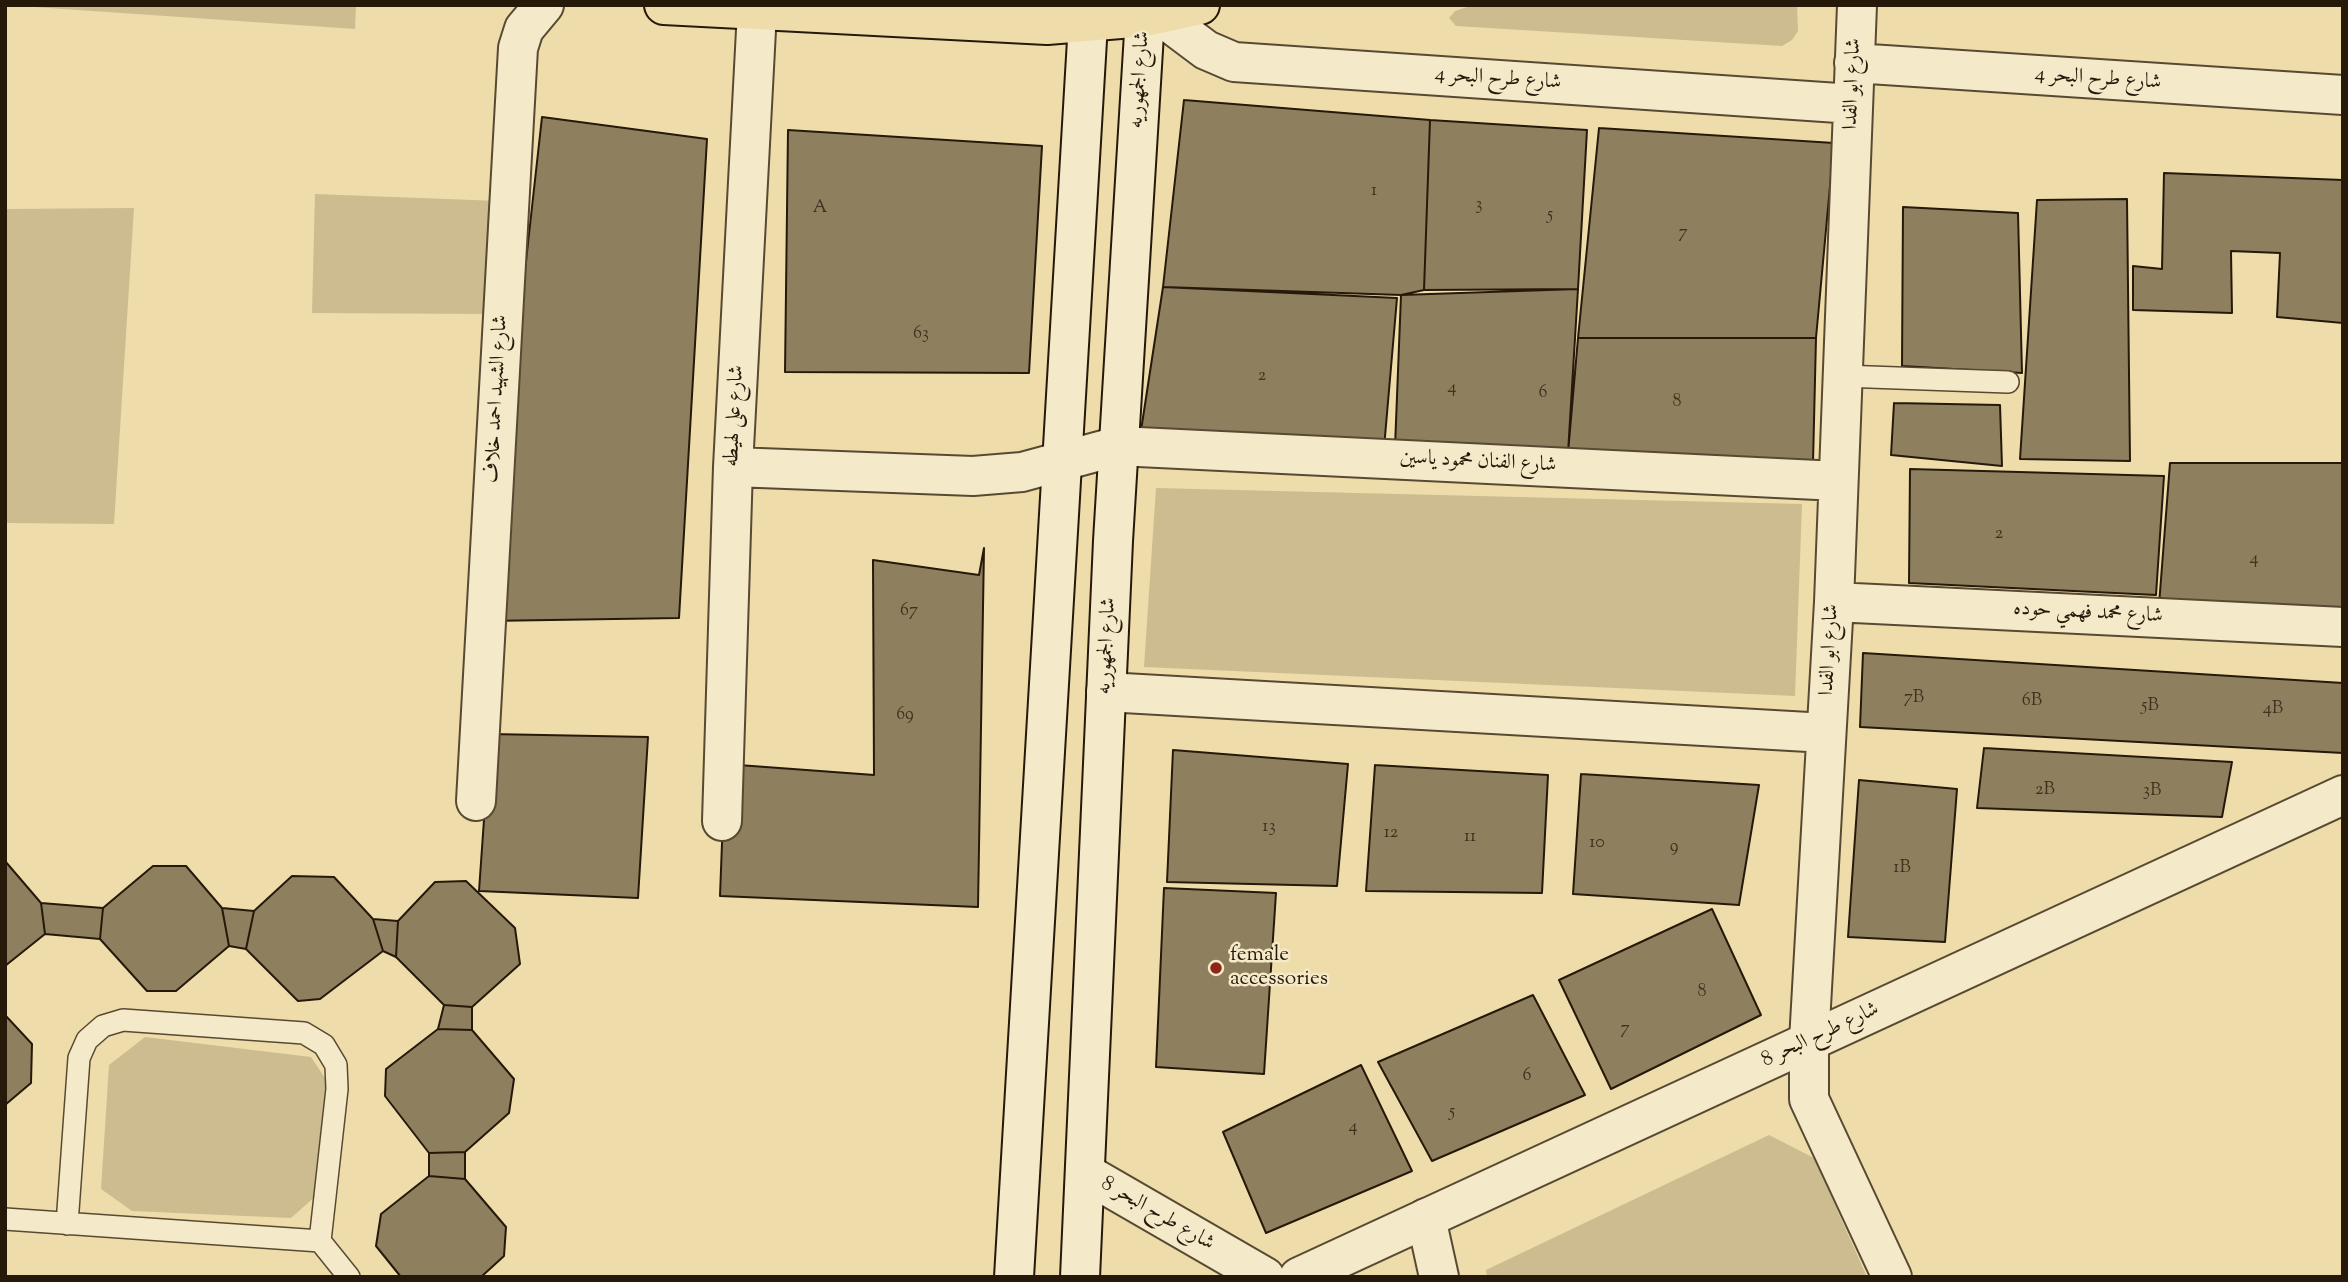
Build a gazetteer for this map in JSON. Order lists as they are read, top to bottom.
{
  "streets": {
    "street": [
      "شارع الجمهوريه",
      "شارع طرح البحر 4",
      "شارع ابو الفدا",
      "شارع الشهيد احمد خلاف",
      "شارع على لهيطه",
      "شارع الفنان محمود ياسين",
      "شارع محمد فهمي حوده",
      "شارع طرح البحر 8"
    ]
  },
  "crossings": [
    ["شارع الجمهوريه", "شارع طرح البحر 4"],
    ["شارع الجمهوريه", "شارع الفنان محمود ياسين"],
    ["شارع الجمهوريه", "شارع طرح البحر 8"],
    ["شارع طرح البحر 4", "شارع ابو الفدا"],
    ["شارع ابو الفدا", "شارع الفنان محمود ياسين"],
    ["شارع ابو الفدا", "شارع محمد فهمي حوده"],
    ["شارع ابو الفدا", "شارع طرح البحر 8"],
    ["شارع على لهيطه", "شارع الفنان محمود ياسين"]
  ],
  "places": ["female accessories"],
  "house_numbers": [
    "1",
    "3",
    "A",
    "5",
    "7",
    "63",
    "2",
    "4",
    "6",
    "8",
    "2",
    "4",
    "67",
    "7B",
    "6B",
    "5B",
    "4B",
    "69",
    "2B",
    "3B",
    "13",
    "12",
    "11",
    "10",
    "9",
    "1B",
    "8",
    "7",
    "6",
    "5",
    "4"
  ]
}
